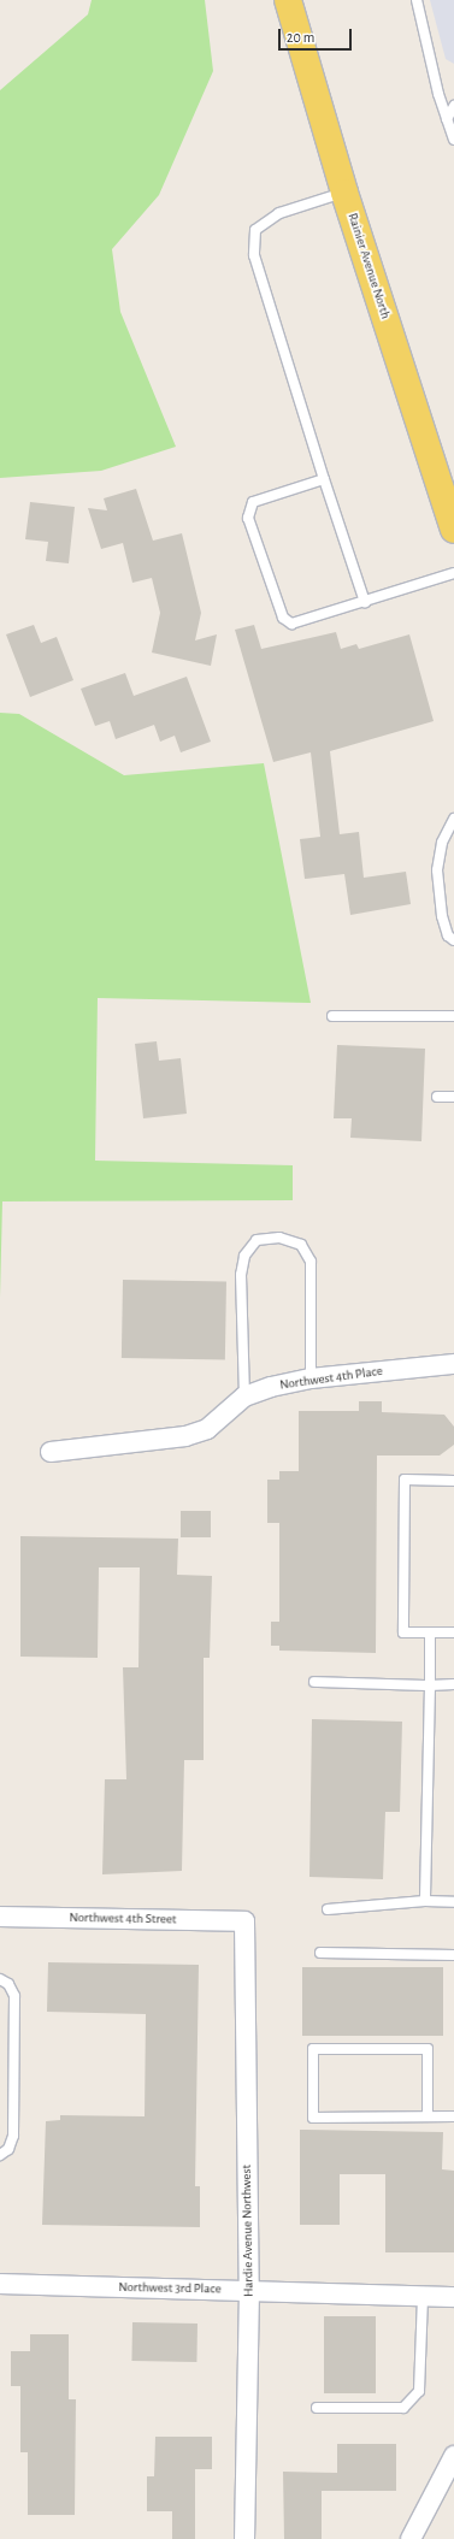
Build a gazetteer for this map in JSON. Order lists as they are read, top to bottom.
{
  "streets": {
    "main road": ["Rainier Avenue North"],
    "street": [
      "Northwest 4th Place",
      "Northwest 4th Street",
      "Hardie Avenue Northwest",
      "Northwest 3rd Place"
    ]
  },
  "crossings": [
    ["Northwest 4th Street", "Hardie Avenue Northwest"],
    ["Hardie Avenue Northwest", "Northwest 3rd Place"]
  ],
  "scale_bar": "20 m"
}
